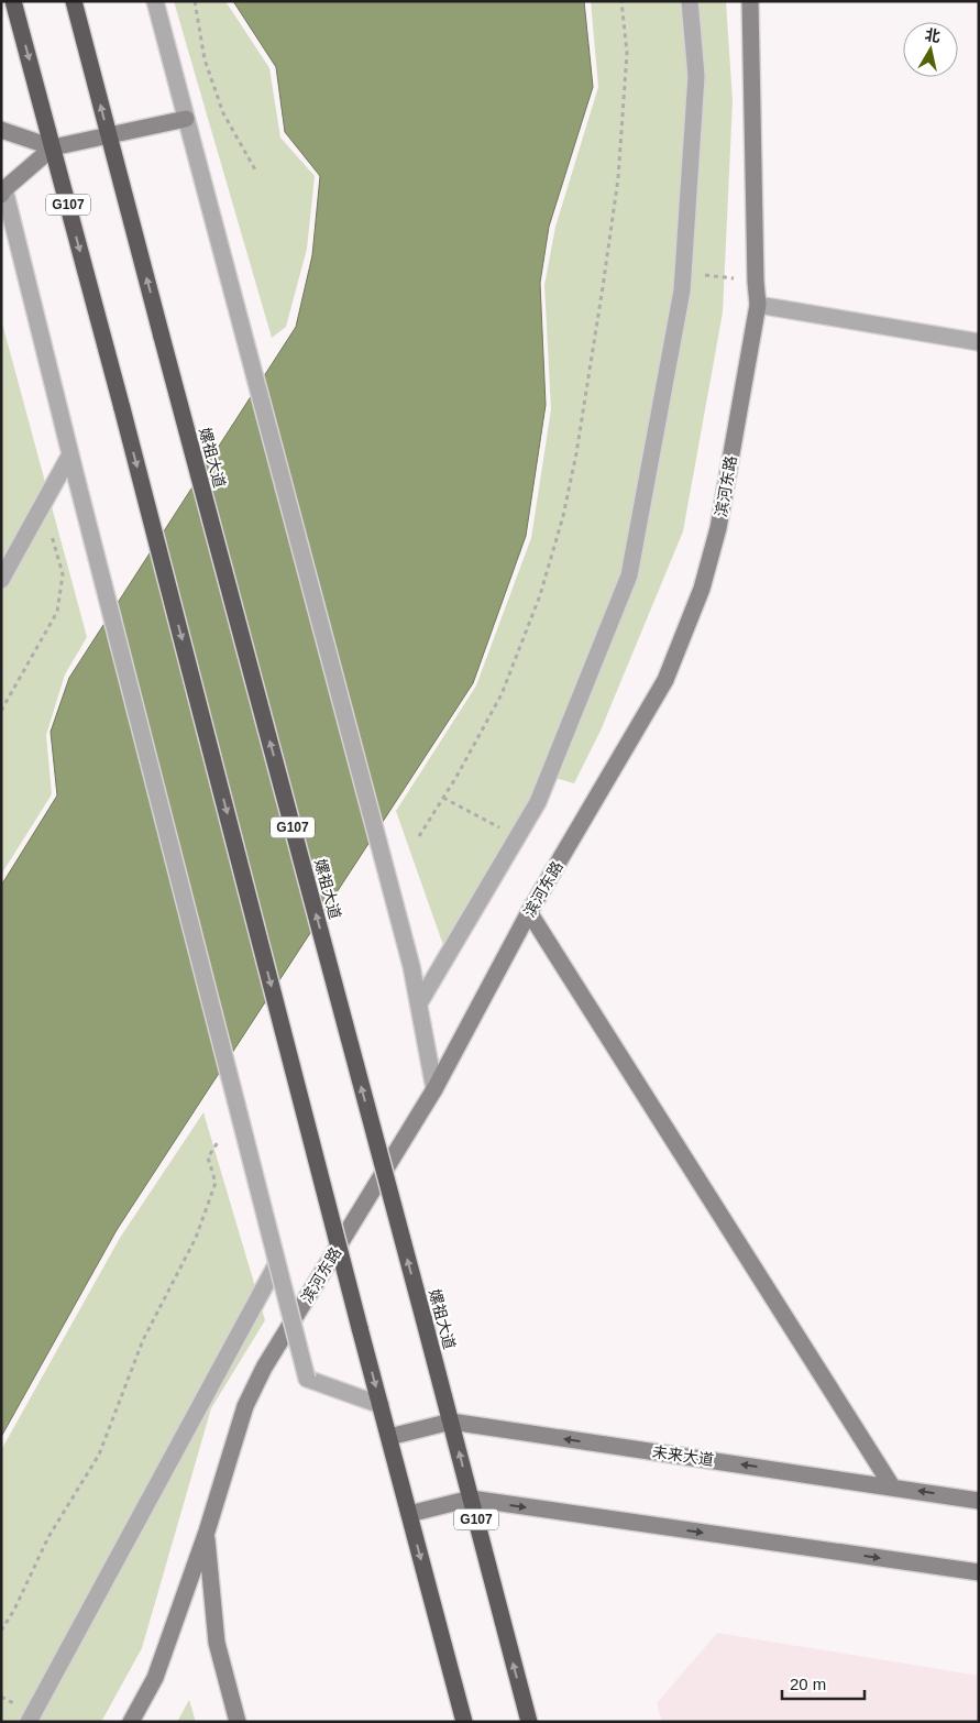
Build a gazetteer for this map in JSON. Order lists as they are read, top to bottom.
{
  "streets": {
    "highway": ["G107", "嫘祖大道"],
    "street": ["滨河东路", "未来大道"]
  },
  "crossings": [
    ["G107", "未来大道"],
    ["嫘祖大道", "未来大道"]
  ],
  "scale_bar": "20 m",
  "north": "top"
}
